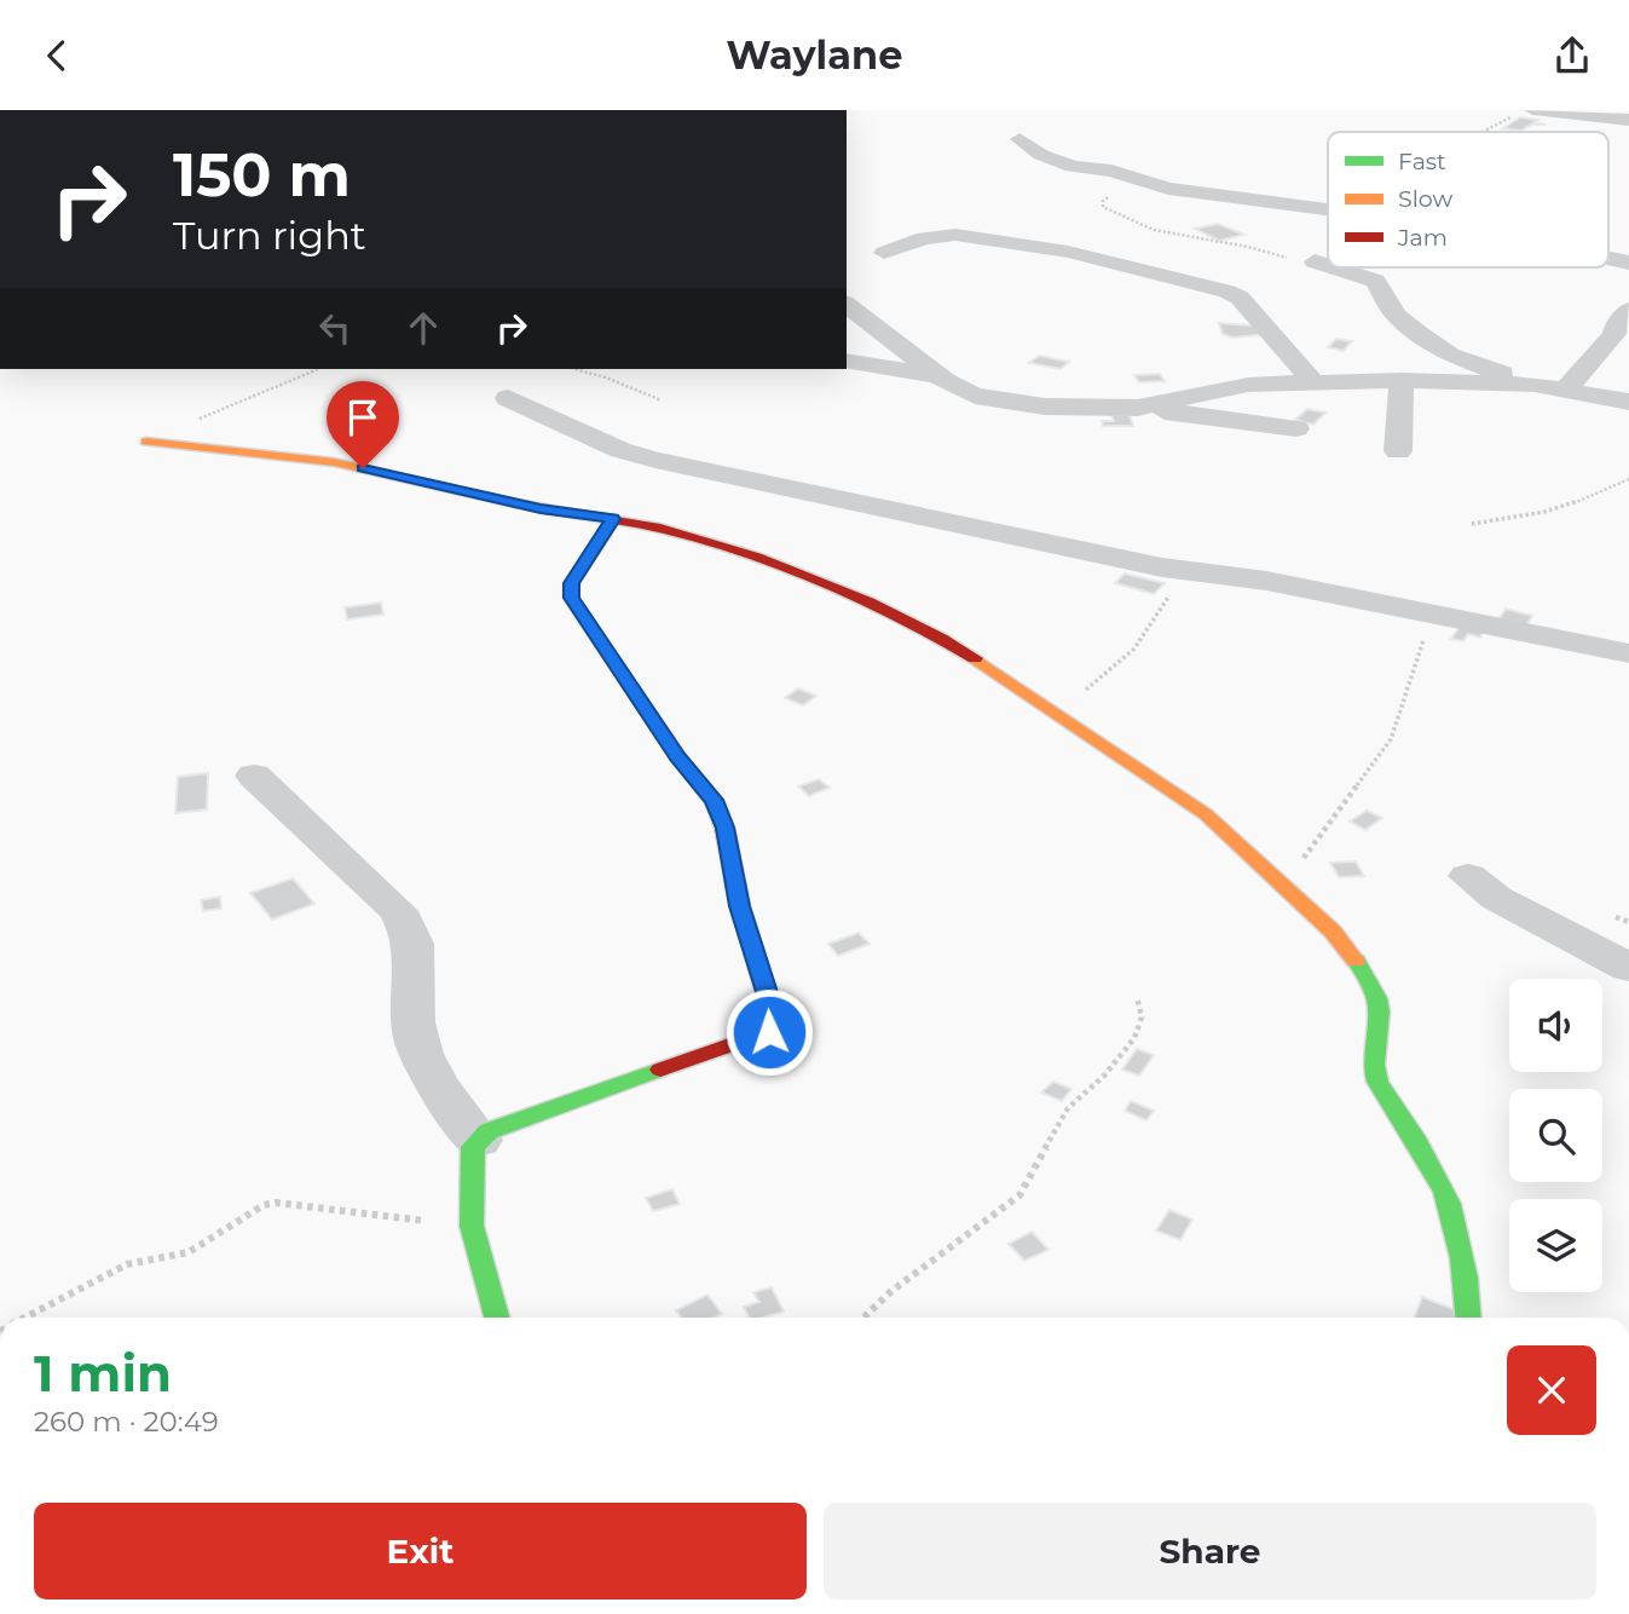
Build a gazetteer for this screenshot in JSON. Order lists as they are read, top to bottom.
{
  "legend": ["Fast", "Slow", "Jam"],
  "page": {
    "header": "Waylane",
    "turn": ["150 m", "Turn right"],
    "heading": ["1 min", "260 m · 20:49"],
    "buttons": ["Exit", "Share"]
  }
}
